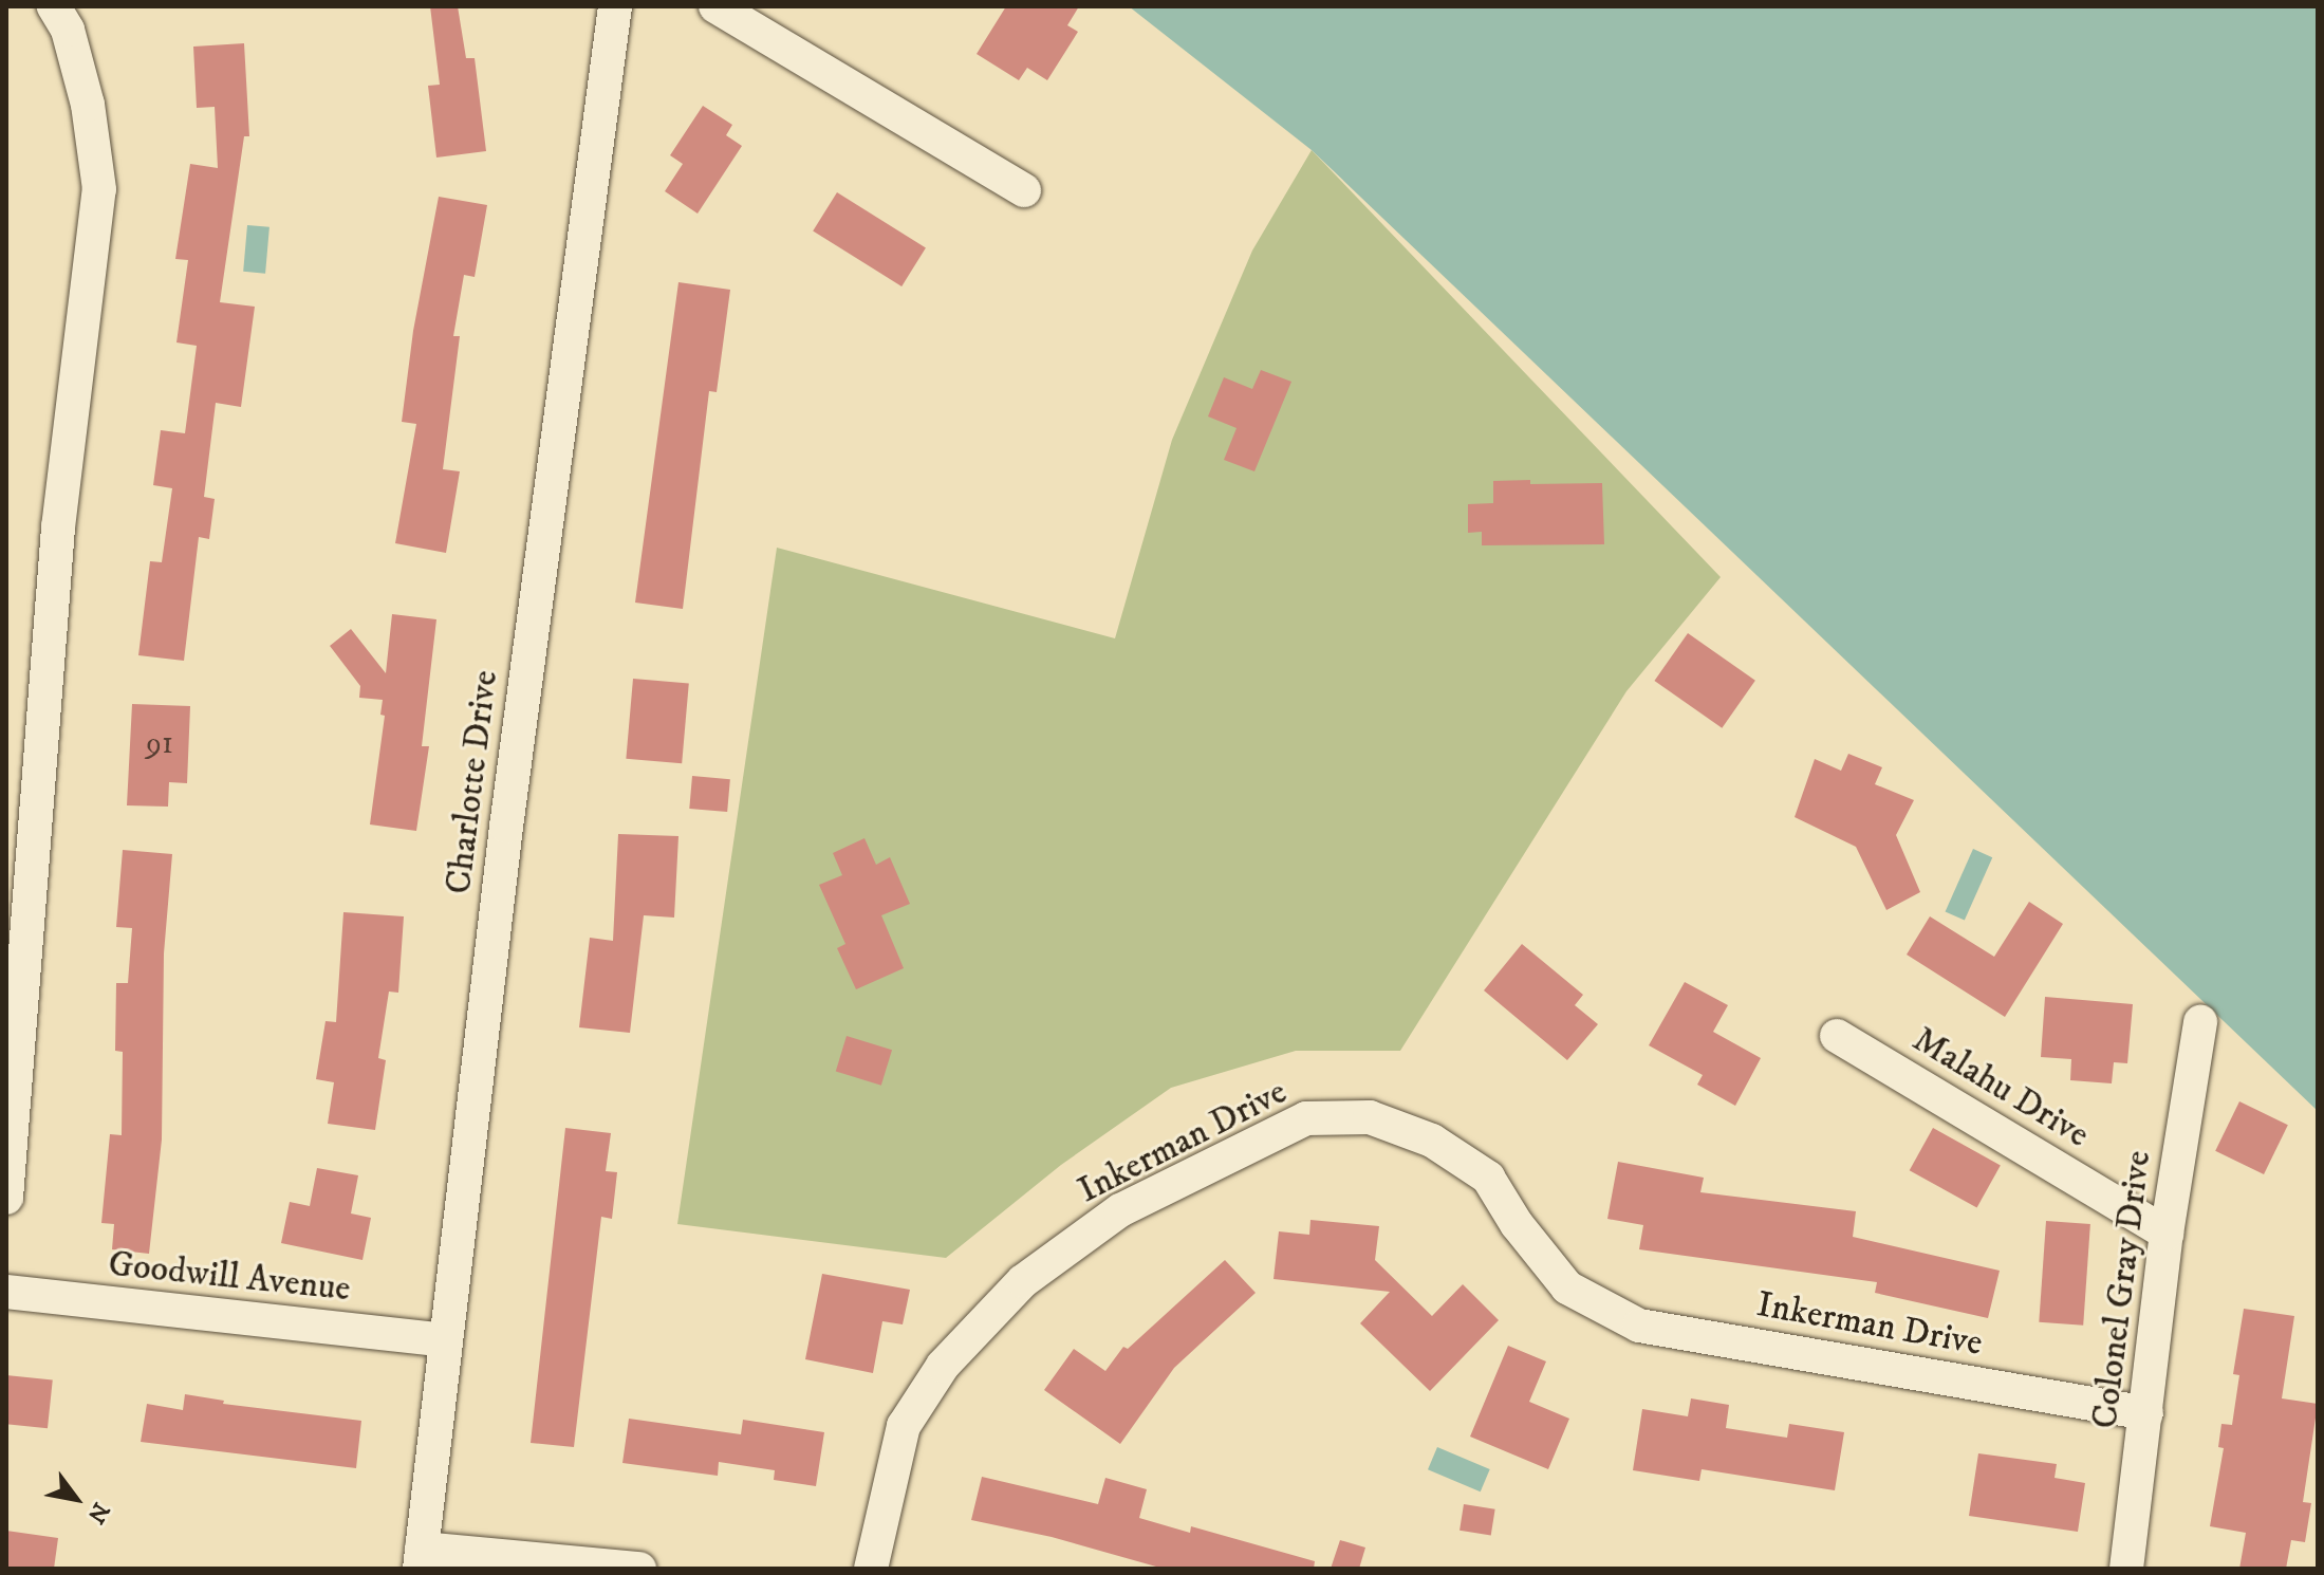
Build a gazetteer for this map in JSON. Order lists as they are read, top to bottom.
{
  "streets": {
    "street": [
      "Charlotte Drive",
      "Malahu Drive",
      "Inkerman Drive",
      "Goodwill Avenue",
      "Colonel Gray Drive"
    ]
  },
  "crossings": [
    ["Charlotte Drive", "Goodwill Avenue"],
    ["Malahu Drive", "Colonel Gray Drive"],
    ["Inkerman Drive", "Colonel Gray Drive"]
  ],
  "house_numbers": ["91"],
  "north": "bottom right"
}
